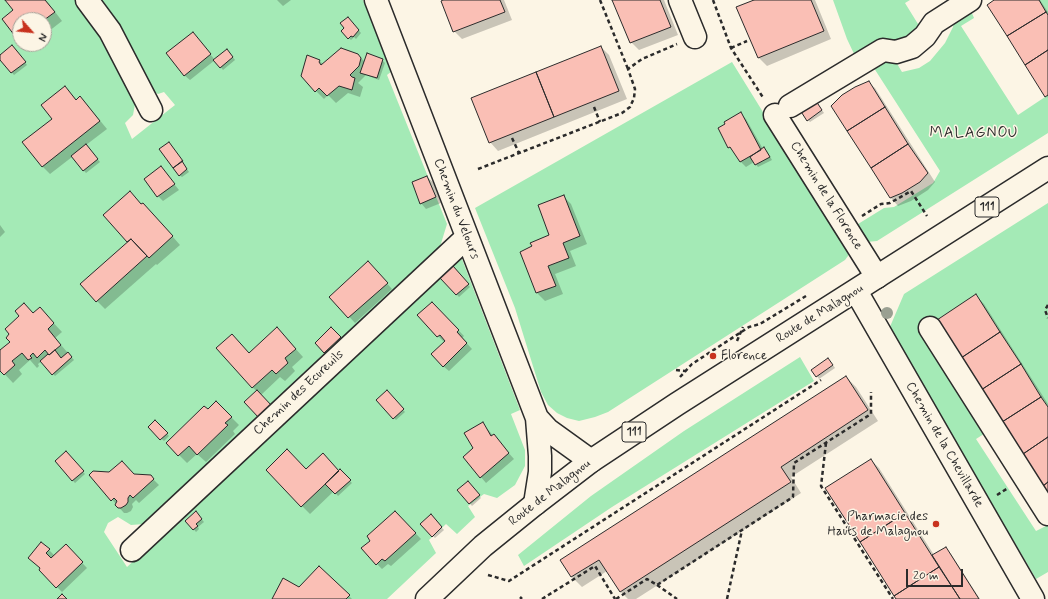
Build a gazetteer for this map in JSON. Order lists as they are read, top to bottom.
{
  "streets": {
    "street": [
      "Chemin de la Florence",
      "111",
      "Chemin du Velours",
      "Route de Malagnou",
      "Chemin des Ecureuils",
      "Chemin de la Chevillarde"
    ]
  },
  "crossings": [
    ["Chemin de la Florence", "Route de Malagnou"],
    ["Chemin du Velours", "Route de Malagnou"],
    ["Chemin du Velours", "Chemin des Ecureuils"],
    ["Route de Malagnou", "Chemin de la Chevillarde"]
  ],
  "districts": ["MALAGNOU"],
  "places": ["Florence", "Pharmacie des Hauts de Malagnou"],
  "scale_bar": "20 m",
  "north": "bottom right"
}
